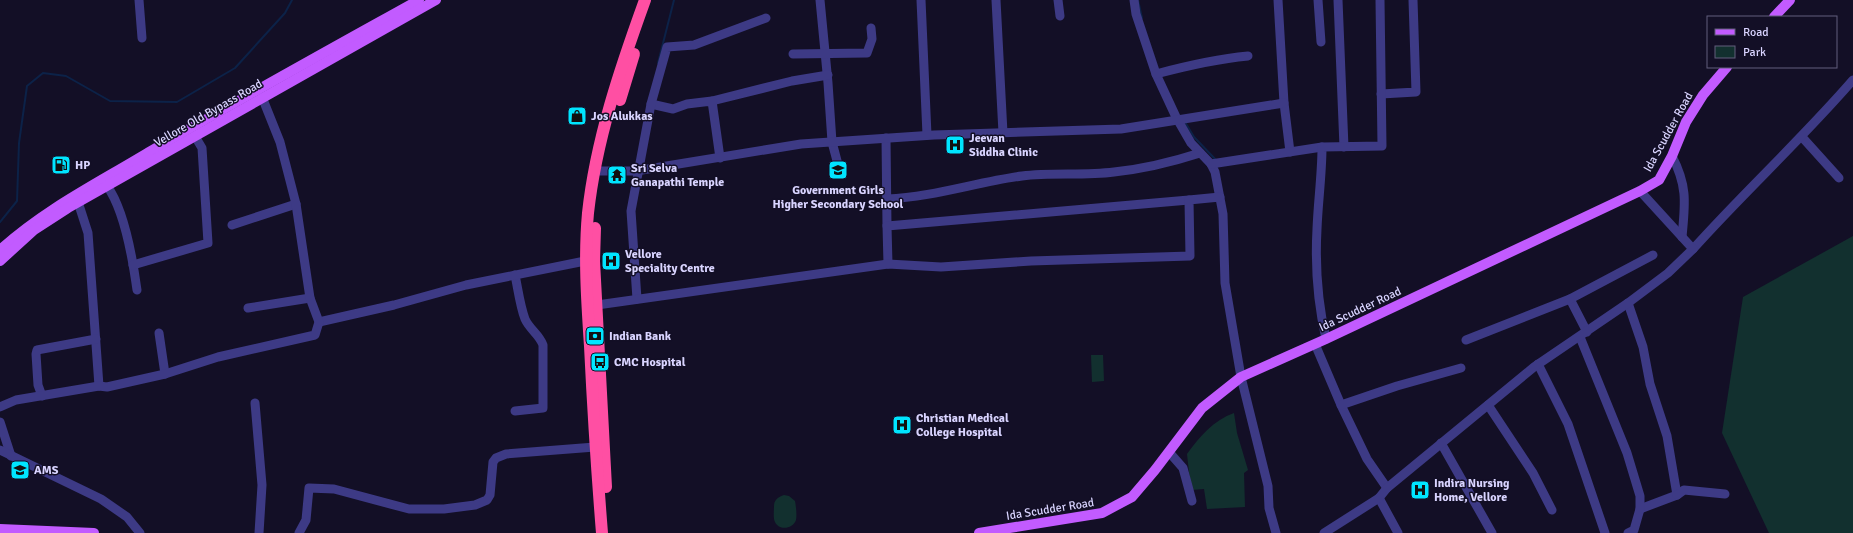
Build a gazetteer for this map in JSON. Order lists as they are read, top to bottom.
{
  "streets": {
    "main road": ["Vellore Old Bypass Road", "Ida Scudder Road"]
  },
  "places": {
    "shop": ["Jos Alukkas"],
    "hospital": [
      "Jeevan Siddha Clinic",
      "Vellore Speciality Centre",
      "Christian Medical College Hospital",
      "Indira Nursing Home, Vellore"
    ],
    "fuel station": ["HP"],
    "school or university": ["Government Girls Higher Secondary School", "AMS"],
    "temple": ["Sri Selva Ganapathi Temple"],
    "bank": ["Indian Bank"],
    "bus stop": ["CMC Hospital"]
  },
  "legend": ["Road", "Park"]
}
